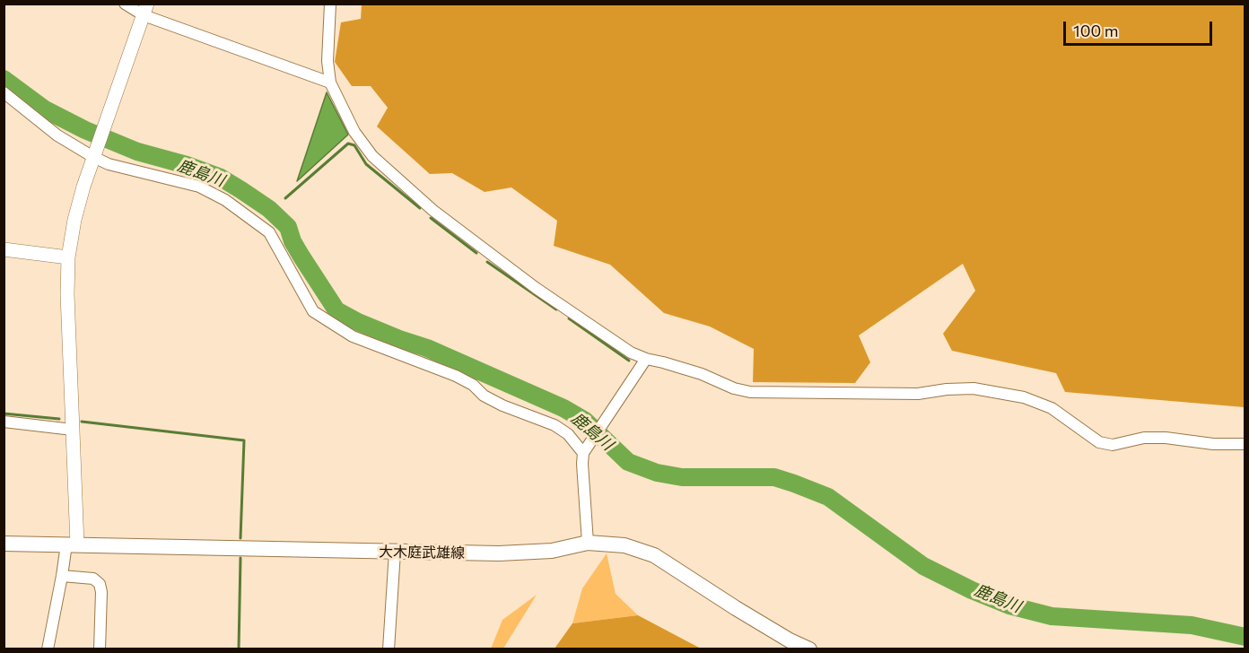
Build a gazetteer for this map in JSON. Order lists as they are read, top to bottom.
{
  "streets": {
    "main road": ["大木庭武雄線"]
  },
  "water": ["鹿島川"],
  "scale_bar": "100 m"
}
